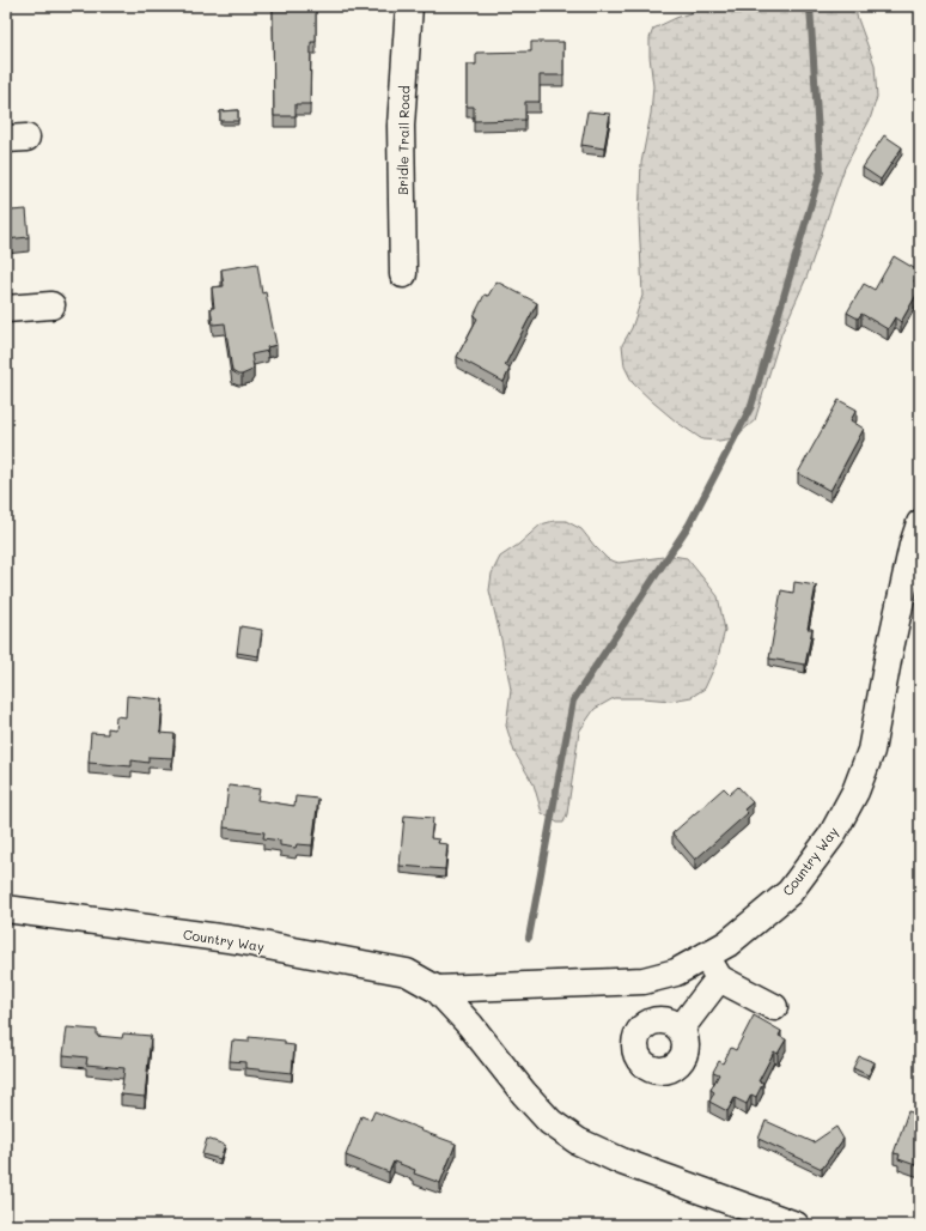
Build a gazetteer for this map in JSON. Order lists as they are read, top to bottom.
{
  "streets": {
    "street": ["Bridle Trail Road", "Country Way"]
  }
}
